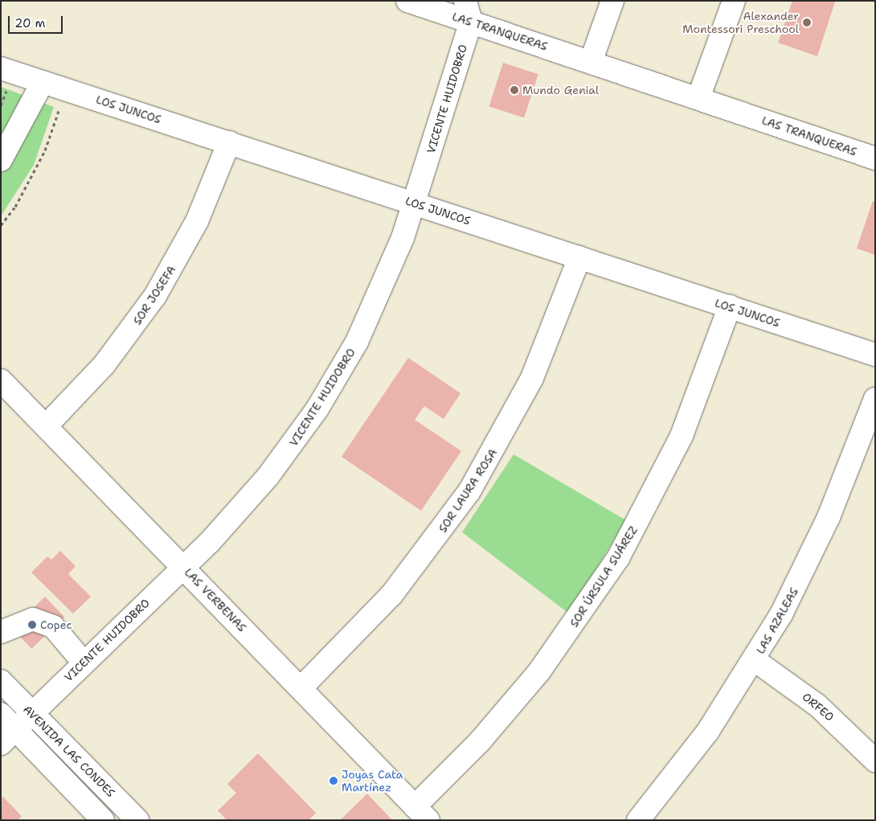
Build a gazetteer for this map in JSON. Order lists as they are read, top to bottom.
{
  "streets": {
    "street": [
      "LAS TRANQUERAS",
      "VICENTE HUIDOBRO",
      "LOS JUNCOS",
      "SOR JOSEFA",
      "SOR LAURA ROSA",
      "SOR ÚRSULA SUÁREZ",
      "LAS VERBENAS",
      "LAS AZALEAS",
      "ORFEO",
      "AVENIDA LAS CONDES"
    ]
  },
  "crossings": [
    ["LAS TRANQUERAS", "VICENTE HUIDOBRO"],
    ["VICENTE HUIDOBRO", "LOS JUNCOS"],
    ["VICENTE HUIDOBRO", "LAS VERBENAS"],
    ["VICENTE HUIDOBRO", "AVENIDA LAS CONDES"],
    ["LOS JUNCOS", "SOR JOSEFA"],
    ["LOS JUNCOS", "SOR LAURA ROSA"],
    ["LOS JUNCOS", "SOR ÚRSULA SUÁREZ"],
    ["SOR JOSEFA", "LAS VERBENAS"],
    ["SOR LAURA ROSA", "LAS VERBENAS"],
    ["SOR ÚRSULA SUÁREZ", "LAS VERBENAS"],
    ["LAS AZALEAS", "ORFEO"]
  ],
  "places": [
    "Alexander Montessori Preschool",
    "Mundo Genial",
    "Copec",
    "Joyas Cata Martínez"
  ],
  "scale_bar": "20 m"
}
